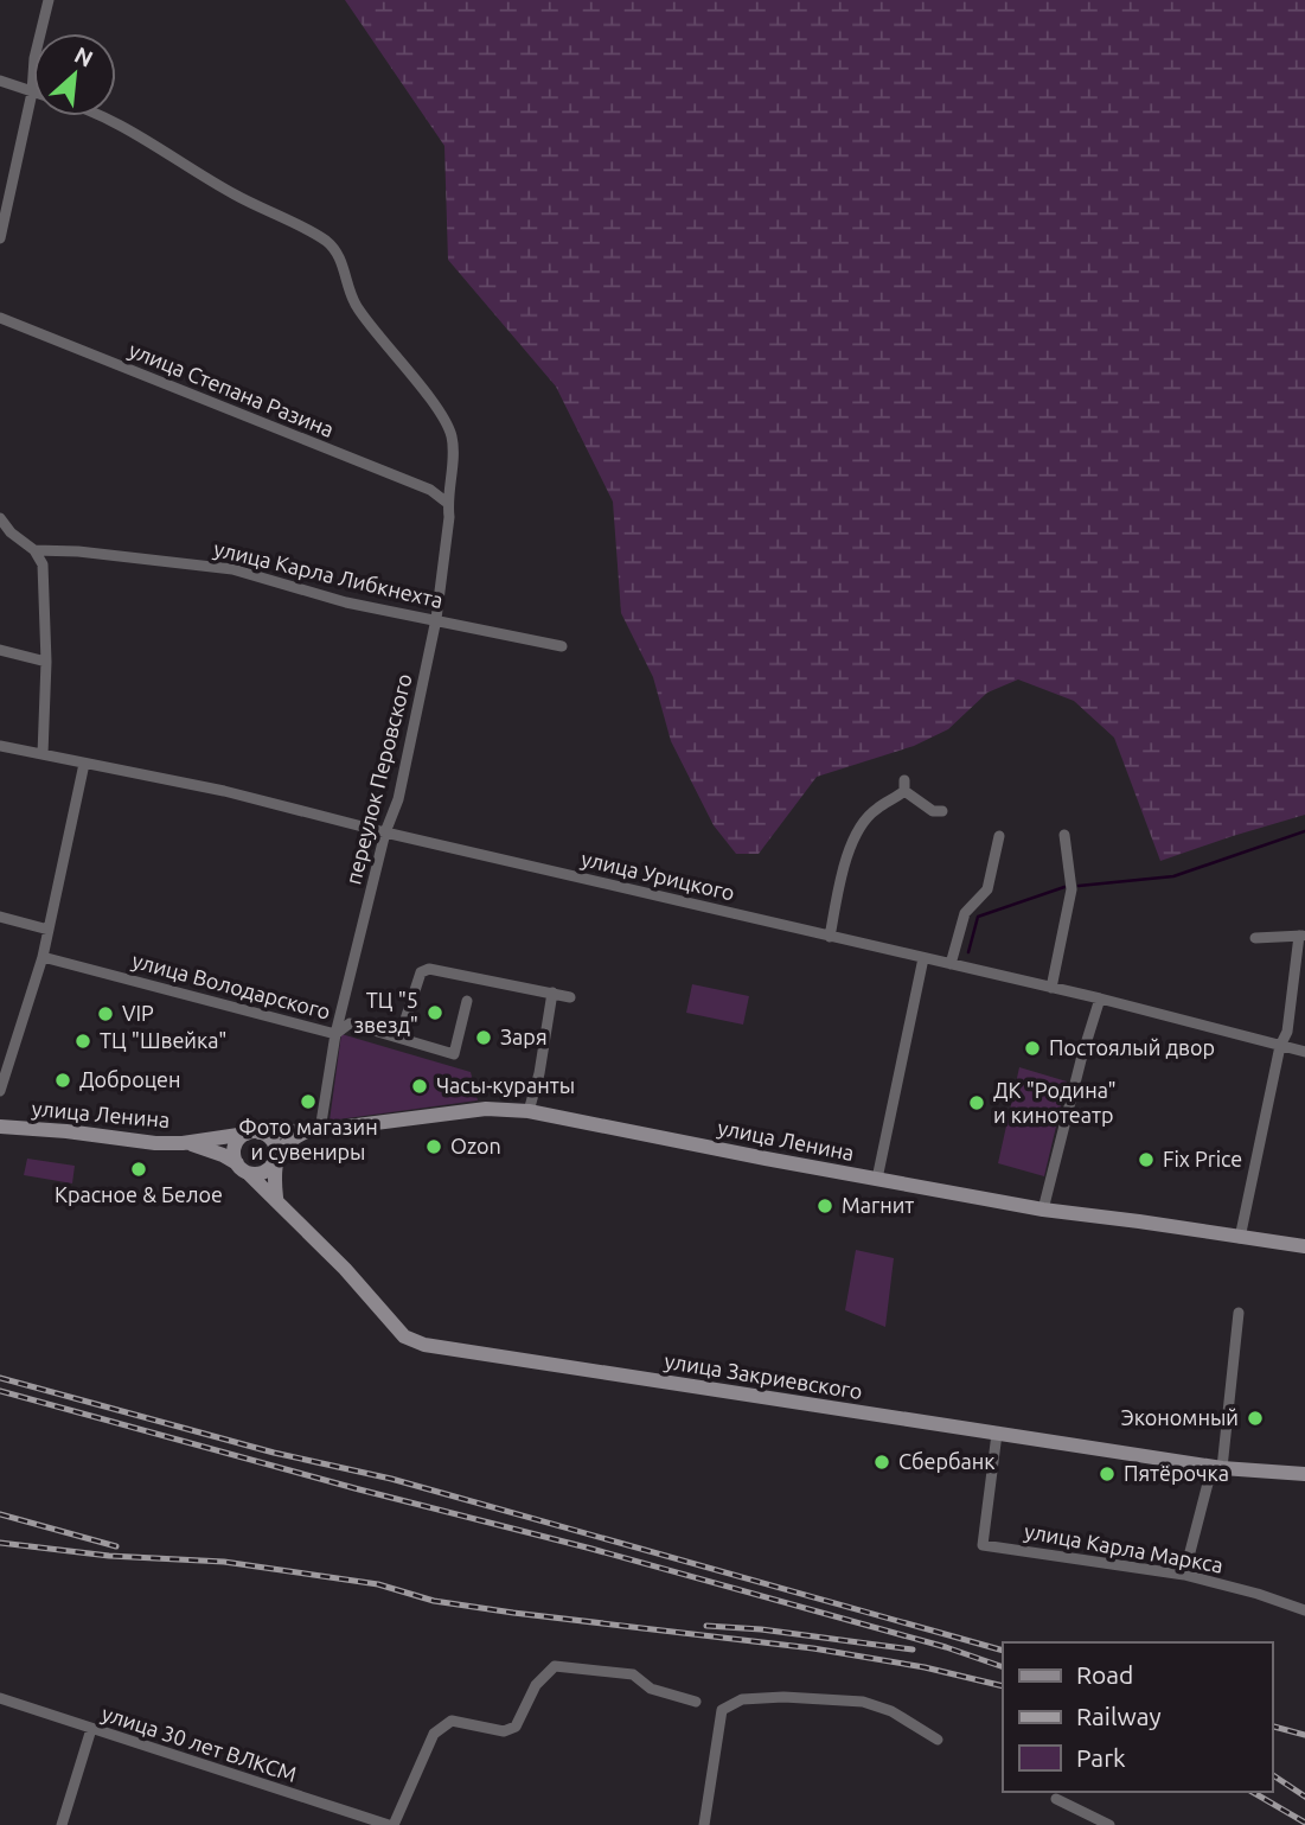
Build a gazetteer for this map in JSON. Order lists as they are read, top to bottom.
{
  "streets": {
    "main road": ["улица Ленина", "улица Закриевского"],
    "street": [
      "улица Степана Разина",
      "улица Карла Либкнехта",
      "переулок Перовского",
      "улица Урицкого",
      "улица Володарского",
      "улица Карла Маркса",
      "улица 30 лет ВЛКСМ"
    ]
  },
  "crossings": [
    ["улица Степана Разина", "переулок Перовского"],
    ["улица Карла Либкнехта", "переулок Перовского"],
    ["переулок Перовского", "улица Урицкого"],
    ["переулок Перовского", "улица Володарского"],
    ["переулок Перовского", "улица Ленина"],
    ["улица Ленина", "улица Закриевского"],
    ["улица Закриевского", "улица Карла Маркса"]
  ],
  "places": [
    "ТЦ \"5 звезд\"",
    "VIP",
    "Заря",
    "ТЦ \"Швейка\"",
    "Постоялый двор",
    "Доброцен",
    "Часы-куранты",
    "Фото магазин и сувениры",
    "ДК \"Родина\" и кинотеатр",
    "Ozon",
    "Fix Price",
    "Красное & Белое",
    "Магнит",
    "Экономный",
    "Сбербанк",
    "Пятёрочка"
  ],
  "legend": ["Road", "Railway", "Park"],
  "north": "top right"
}
